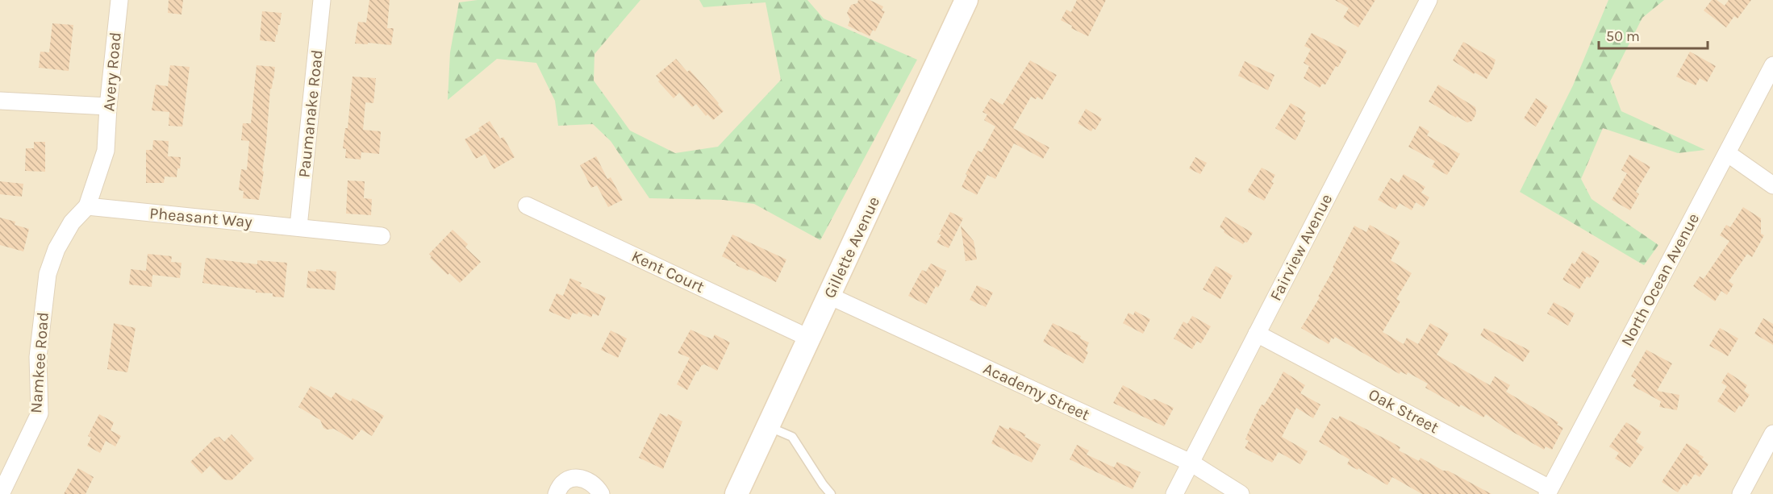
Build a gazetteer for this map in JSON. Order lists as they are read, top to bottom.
{
  "streets": {
    "street": [
      "Avery Road",
      "Paumanake Road",
      "Pheasant Way",
      "Gillette Avenue",
      "Fairview Avenue",
      "Kent Court",
      "North Ocean Avenue",
      "Namkee Road",
      "Academy Street",
      "Oak Street"
    ]
  },
  "crossings": [
    ["Avery Road", "Pheasant Way"],
    ["Avery Road", "Namkee Road"],
    ["Paumanake Road", "Pheasant Way"],
    ["Pheasant Way", "Namkee Road"],
    ["Gillette Avenue", "Kent Court"],
    ["Gillette Avenue", "Academy Street"],
    ["Fairview Avenue", "Academy Street"],
    ["Fairview Avenue", "Oak Street"],
    ["North Ocean Avenue", "Oak Street"]
  ],
  "scale_bar": "50 m"
}
